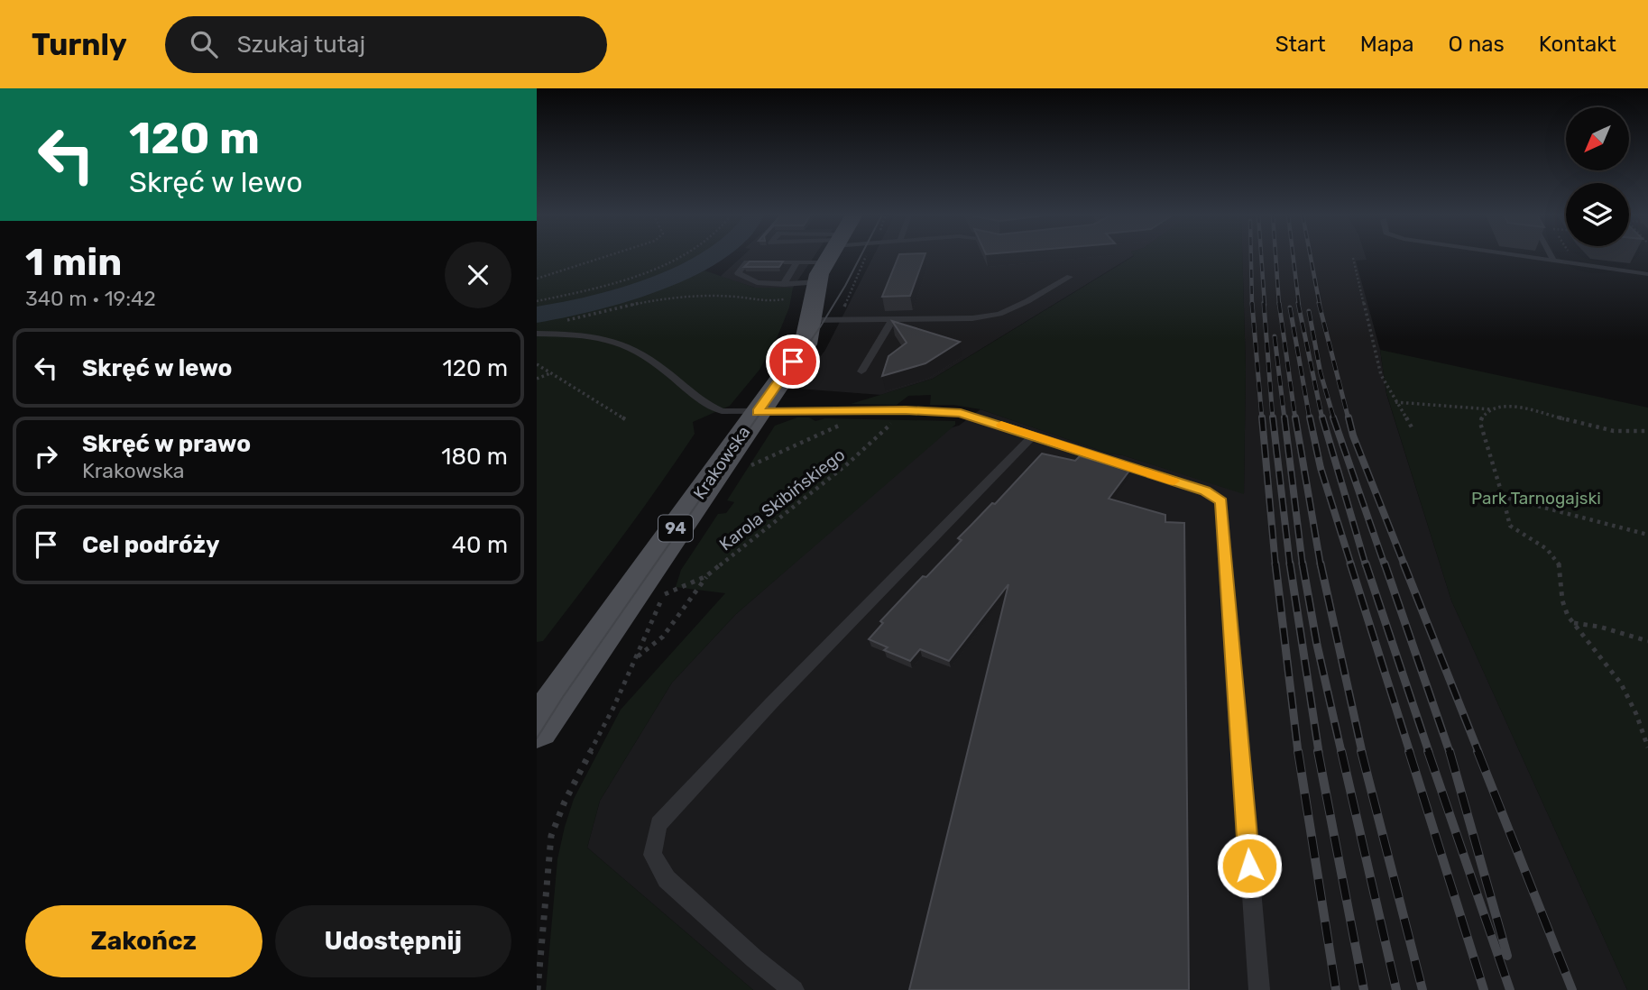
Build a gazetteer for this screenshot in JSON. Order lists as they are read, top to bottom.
{
  "streets": {
    "main road": ["Krakowska", "94"],
    "path": ["Karola Skibińskiego"]
  },
  "parks": ["Park Tarnogajski"],
  "north": "bottom left",
  "page": {
    "header": "Turnly",
    "search": "Szukaj tutaj",
    "nav": [
      "Start",
      "Mapa",
      "O nas",
      "Kontakt"
    ],
    "turn": ["120 m", "Skręć w lewo"],
    "heading": ["1 min", "340 m · 19:42"],
    "list": [
      {
        "name": "Skręć w lewo",
        "value": "120 m"
      },
      {
        "name": "Skręć w prawo",
        "note": "Krakowska",
        "value": "180 m"
      },
      {
        "name": "Cel podróży",
        "value": "40 m"
      }
    ],
    "buttons": ["Zakończ", "Udostępnij"]
  }
}
